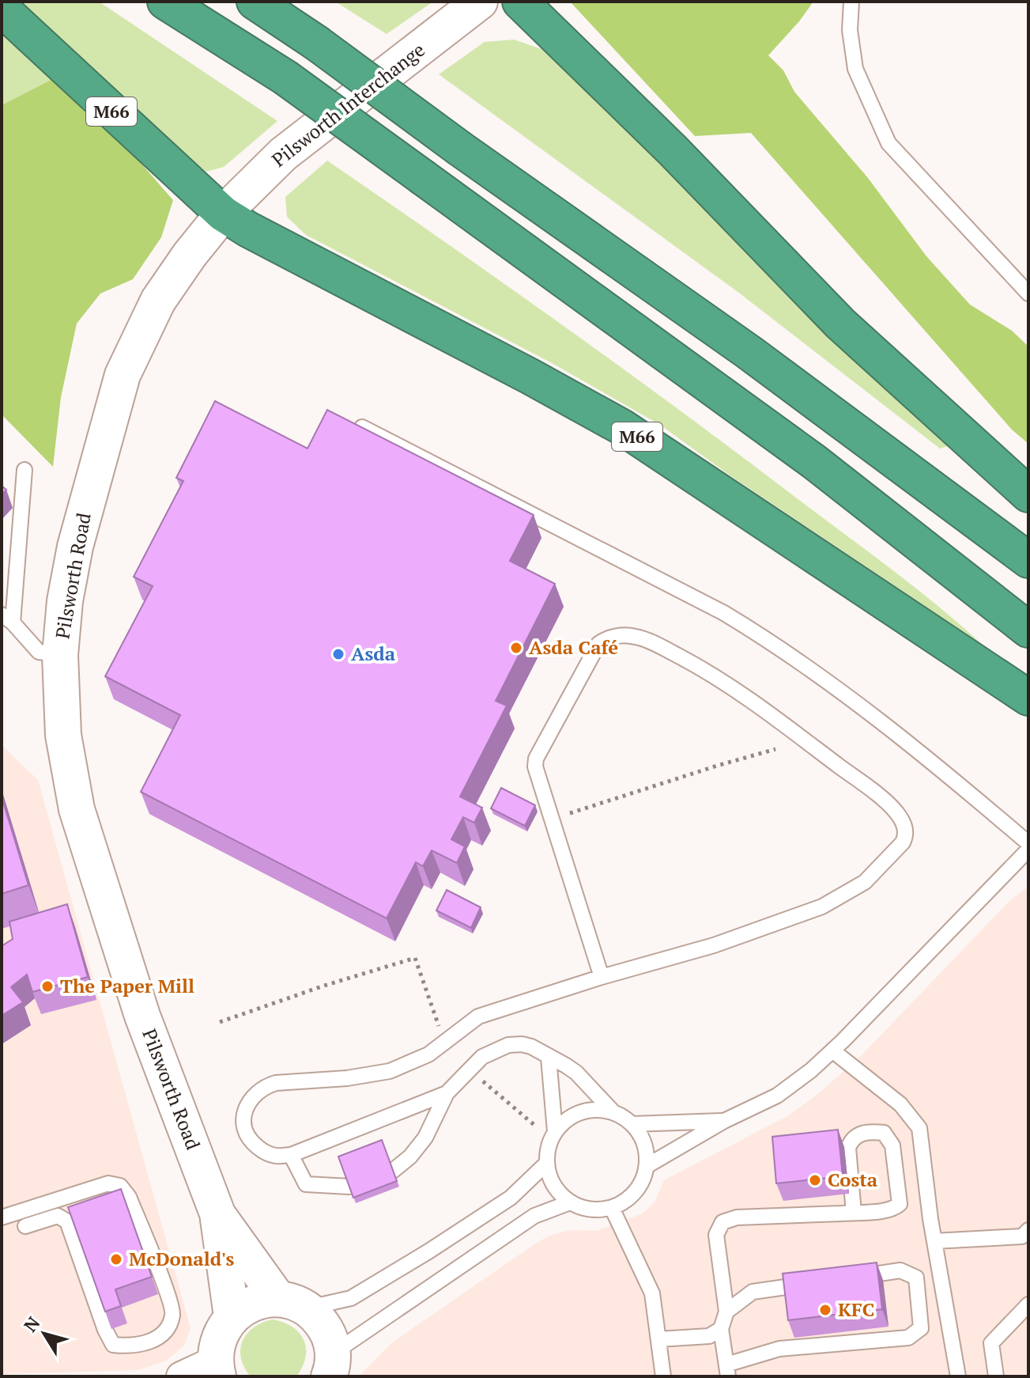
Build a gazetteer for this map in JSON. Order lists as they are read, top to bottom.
{
  "streets": {
    "highway": ["M66"],
    "street": ["Pilsworth Interchange", "Pilsworth Road"]
  },
  "crossings": [
    ["Pilsworth Interchange", "M66"],
    ["Pilsworth Interchange", "Pilsworth Road"],
    ["M66", "Pilsworth Road"]
  ],
  "places": [
    "Asda Café",
    "Asda",
    "The Paper Mill",
    "Costa",
    "McDonald's",
    "KFC"
  ],
  "north": "top left"
}
